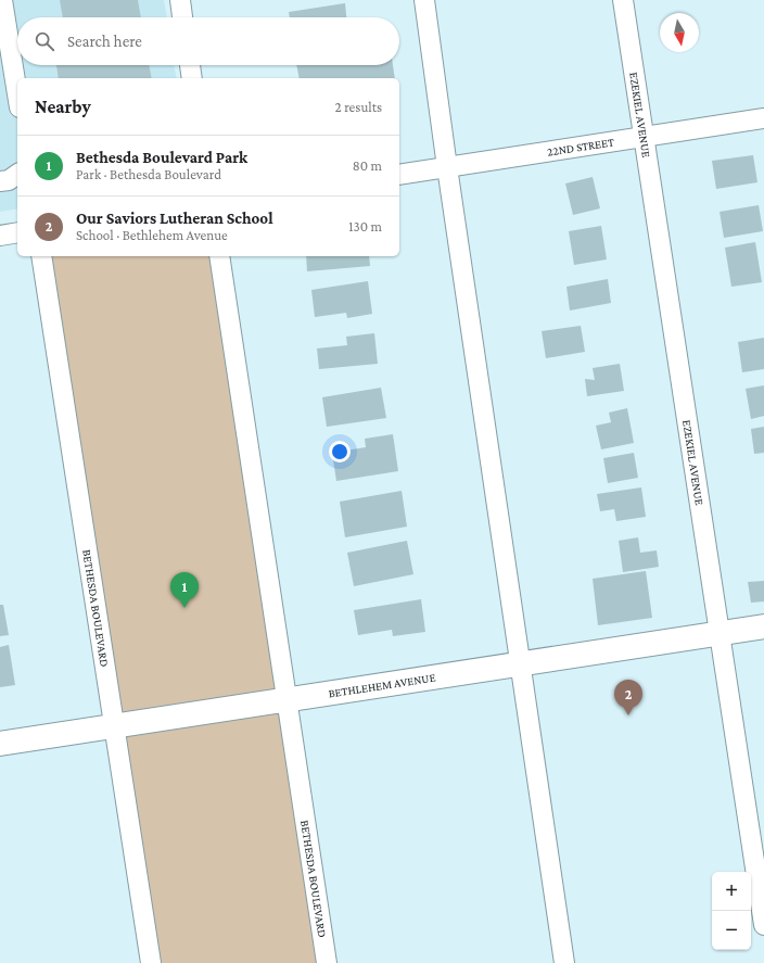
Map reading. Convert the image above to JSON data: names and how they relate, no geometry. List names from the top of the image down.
{
  "streets": {
    "main road": ["BETHLEHEM AVENUE"],
    "street": ["EZEKIEL AVENUE", "22ND STREET", "BETHESDA BOULEVARD"]
  },
  "crossings": [
    ["EZEKIEL AVENUE", "22ND STREET"],
    ["EZEKIEL AVENUE", "BETHLEHEM AVENUE"],
    ["BETHESDA BOULEVARD", "BETHLEHEM AVENUE"]
  ],
  "north": "bottom",
  "page": {
    "search": "Search here",
    "heading": ["Nearby", "2 results"],
    "list": [
      {
        "mark": "1",
        "name": "Bethesda Boulevard Park",
        "note": "Park · Bethesda Boulevard",
        "value": "80 m"
      },
      {
        "mark": "2",
        "name": "Our Saviors Lutheran School",
        "note": "School · Bethlehem Avenue",
        "value": "130 m"
      }
    ],
    "pins": ["1", "2"],
    "map_buttons": ["+", "−"]
  }
}
